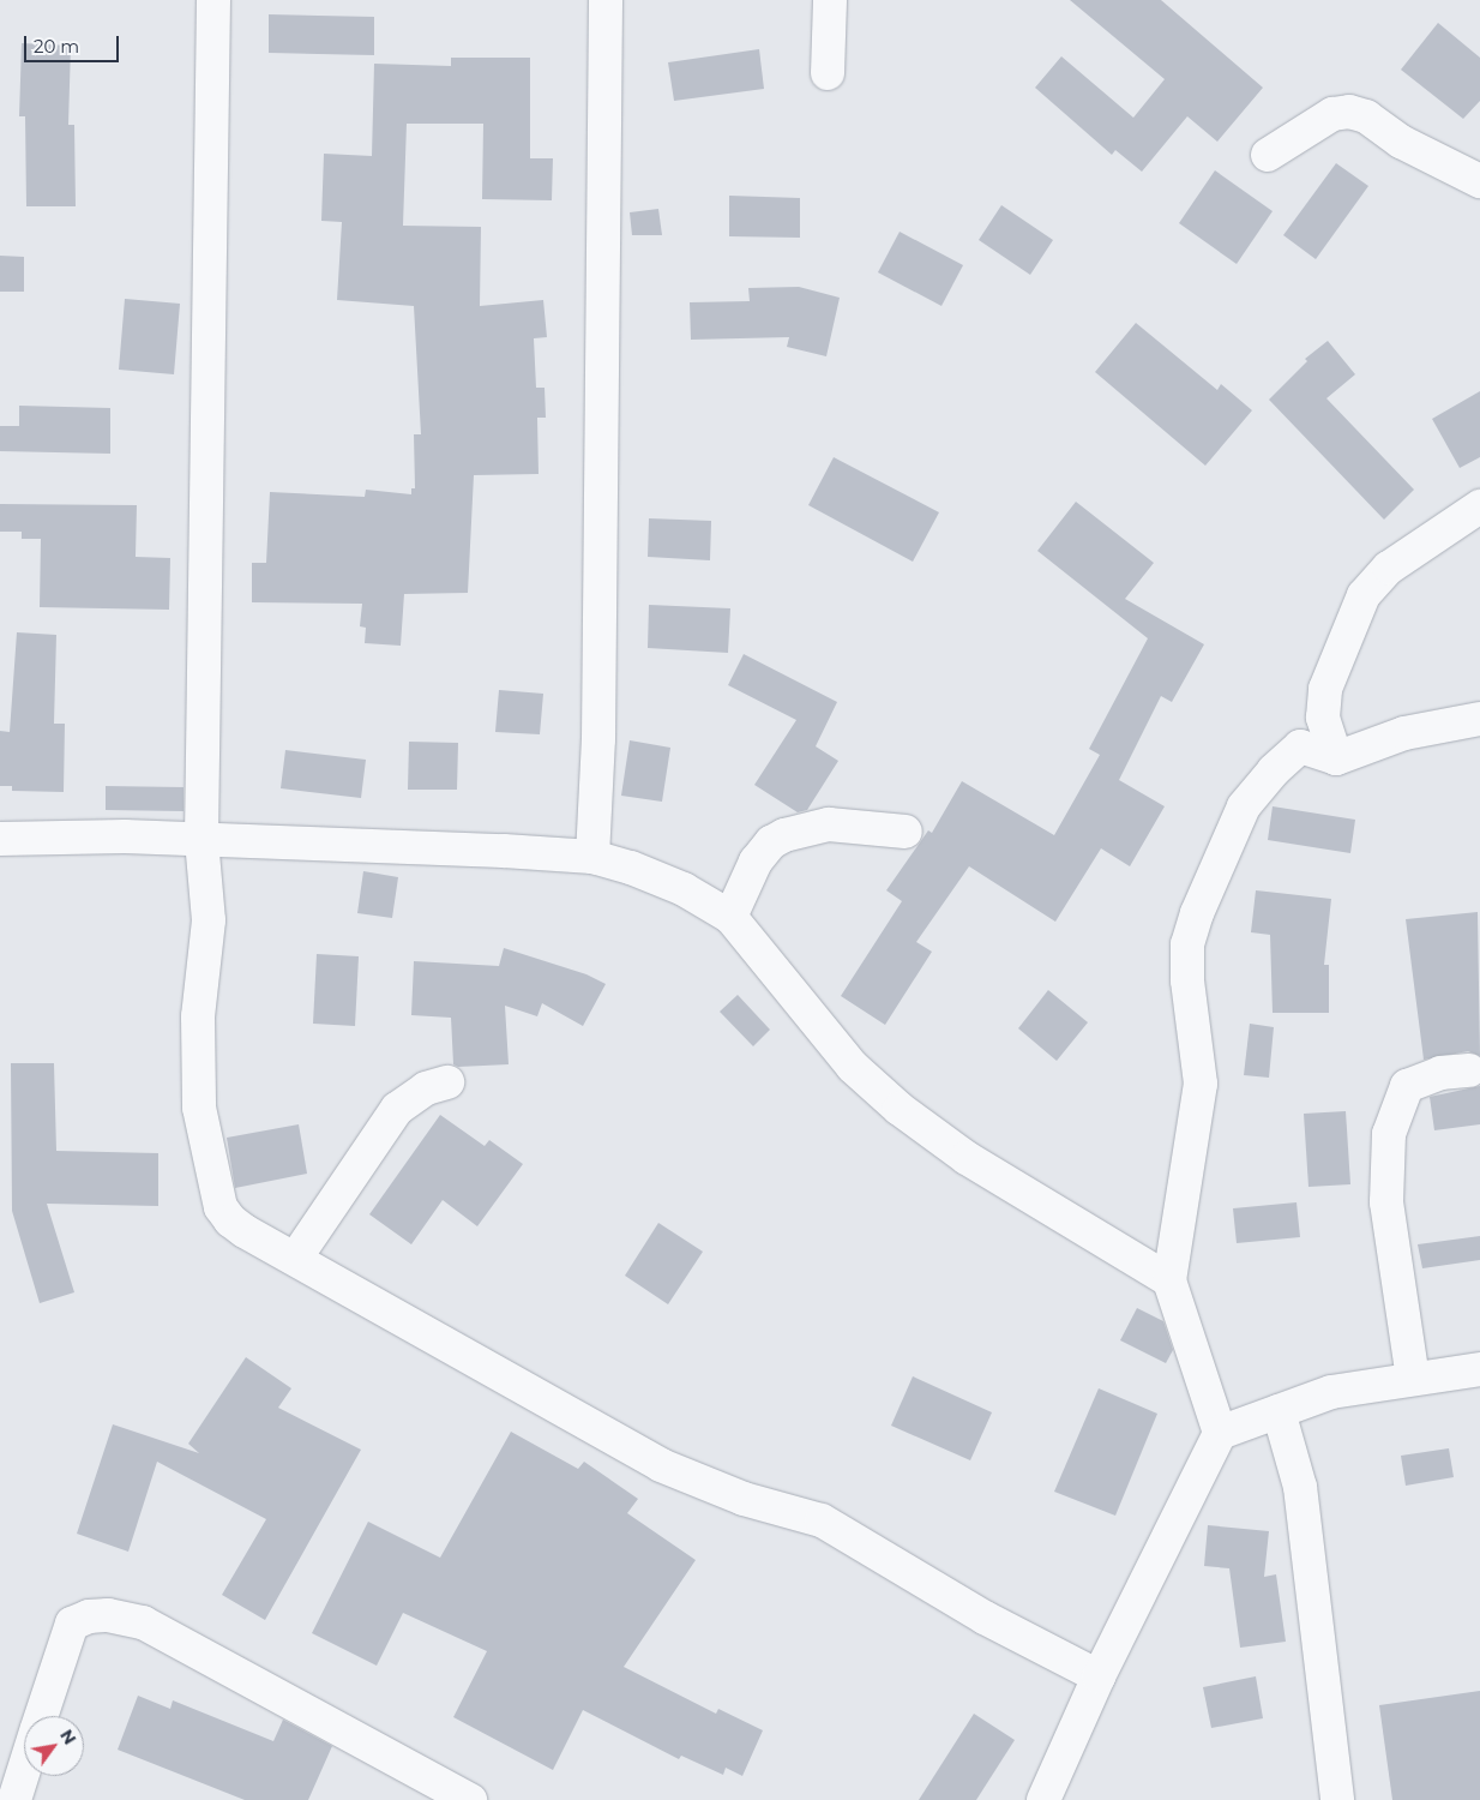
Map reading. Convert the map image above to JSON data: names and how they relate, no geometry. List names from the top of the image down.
{
  "scale_bar": "20 m",
  "north": "top right"
}
